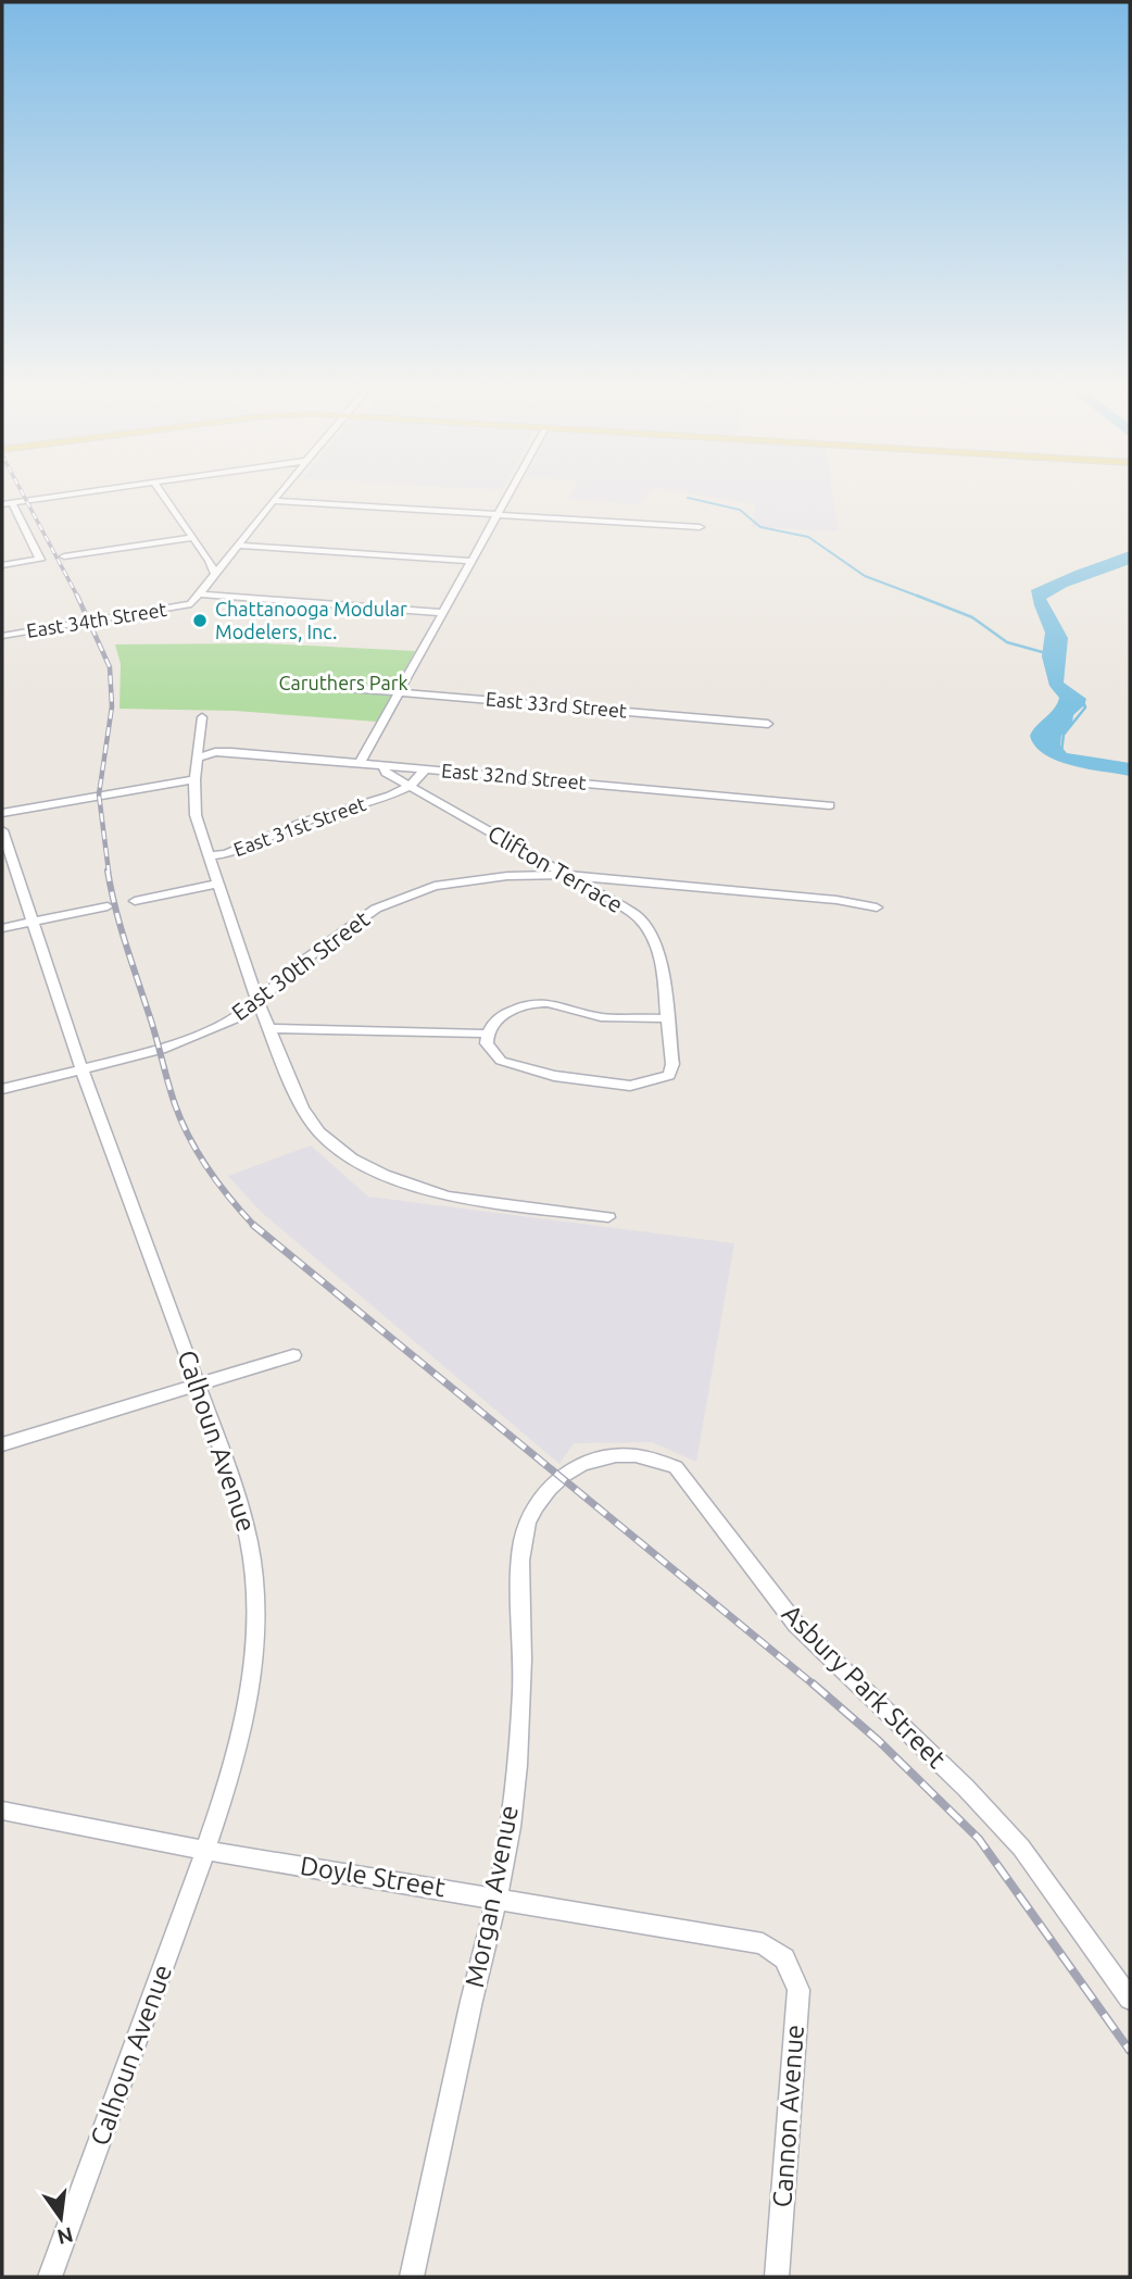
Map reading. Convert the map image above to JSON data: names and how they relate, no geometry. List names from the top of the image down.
{
  "streets": {
    "street": [
      "East 34th Street",
      "East 33rd Street",
      "East 32nd Street",
      "East 31st Street",
      "Clifton Terrace",
      "East 30th Street",
      "Calhoun Avenue",
      "Asbury Park Street",
      "Doyle Street",
      "Morgan Avenue",
      "Cannon Avenue"
    ]
  },
  "crossings": [
    ["East 32nd Street", "East 31st Street"],
    ["East 32nd Street", "Clifton Terrace"],
    ["East 31st Street", "Clifton Terrace"],
    ["Clifton Terrace", "East 30th Street"],
    ["East 30th Street", "Calhoun Avenue"],
    ["Calhoun Avenue", "Doyle Street"],
    ["Asbury Park Street", "Morgan Avenue"],
    ["Doyle Street", "Morgan Avenue"],
    ["Doyle Street", "Cannon Avenue"]
  ],
  "parks": ["Caruthers Park"],
  "places": ["Chattanooga Modular Modelers, Inc."],
  "north": "bottom"
}
